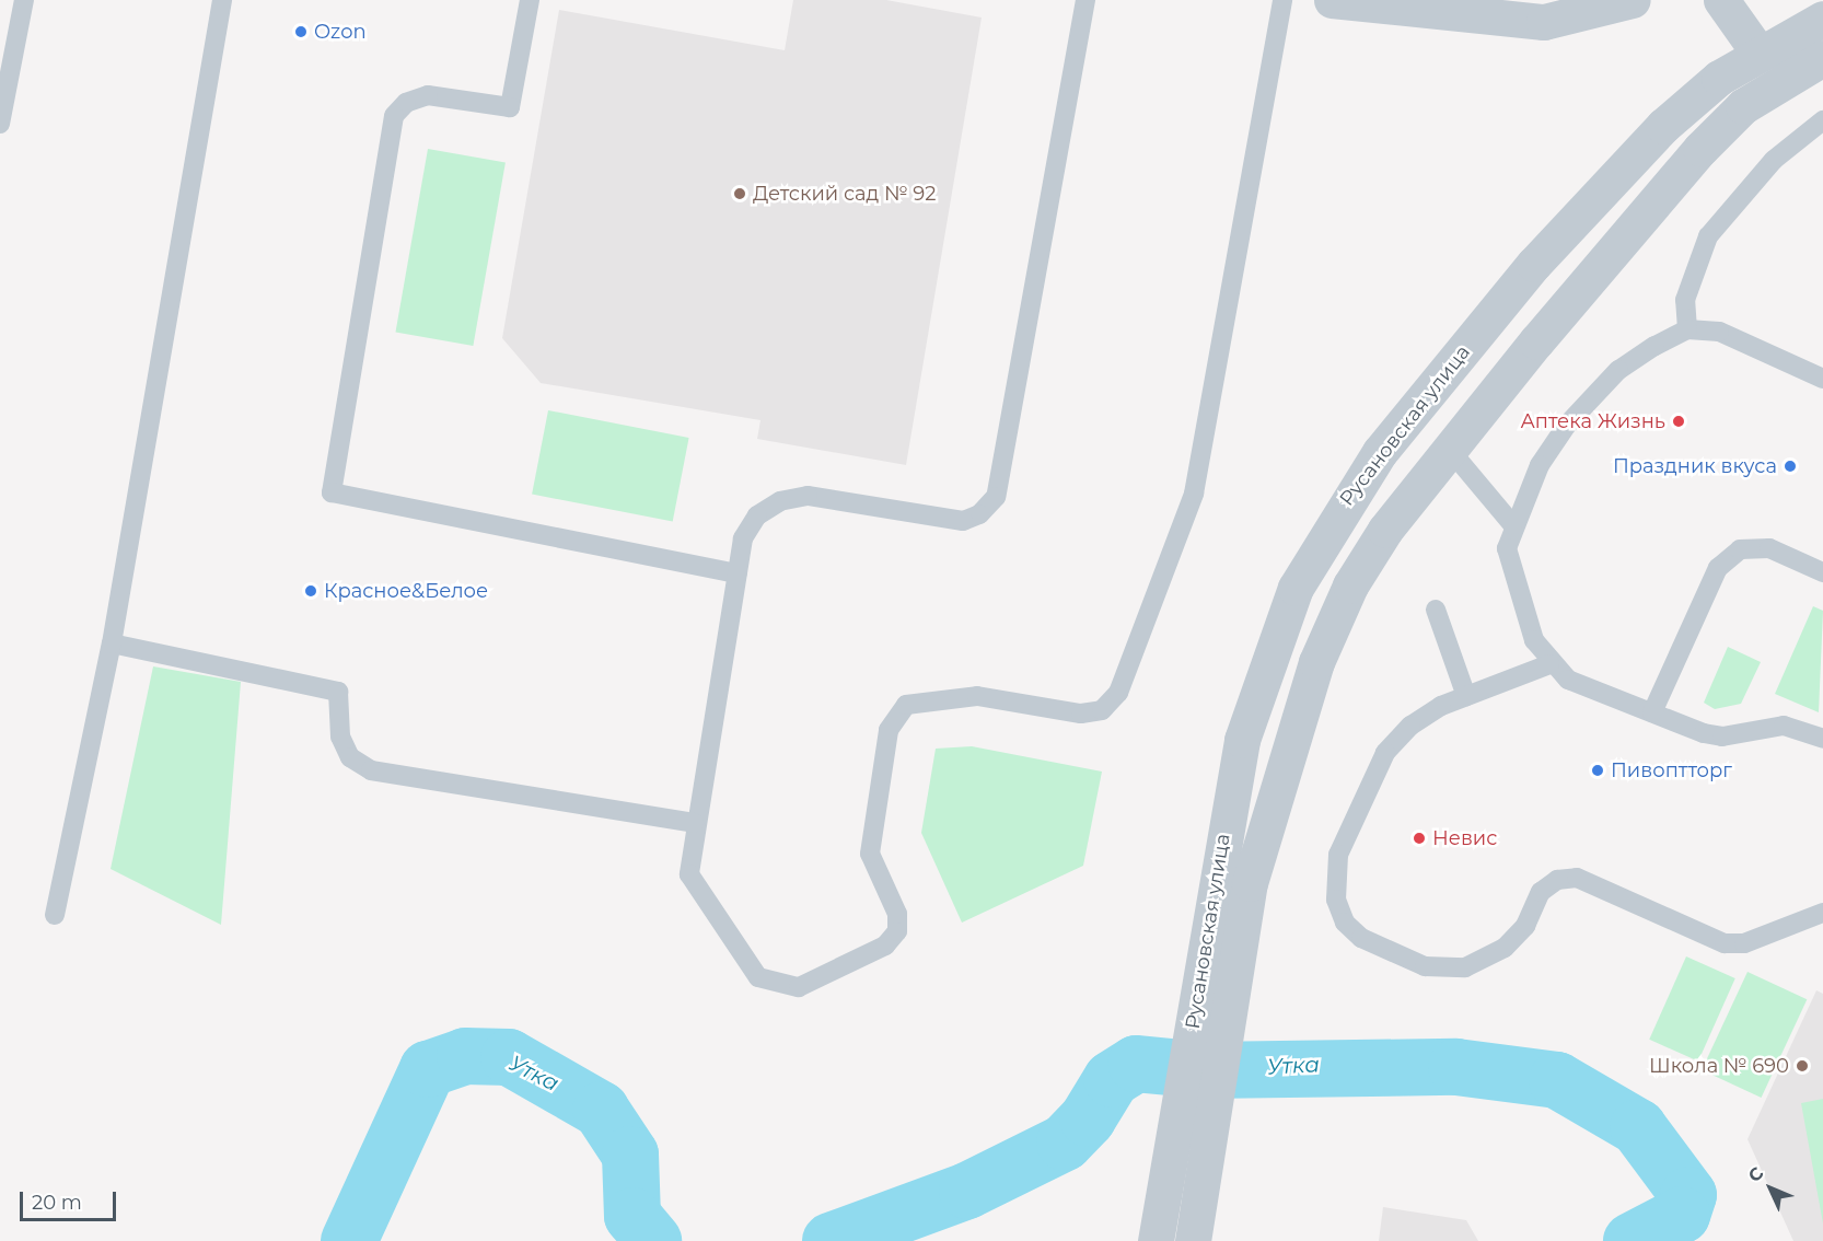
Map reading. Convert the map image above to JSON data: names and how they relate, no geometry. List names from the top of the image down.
{
  "streets": {
    "street": ["Русановская улица"]
  },
  "water": ["Утка"],
  "places": [
    "Ozon",
    "Детский сад № 92",
    "Аптека Жизнь",
    "Праздник вкуса",
    "Красное&Белое",
    "Пивоптторг",
    "Невис",
    "Школа № 690"
  ],
  "scale_bar": "20 m",
  "north": "top left"
}
